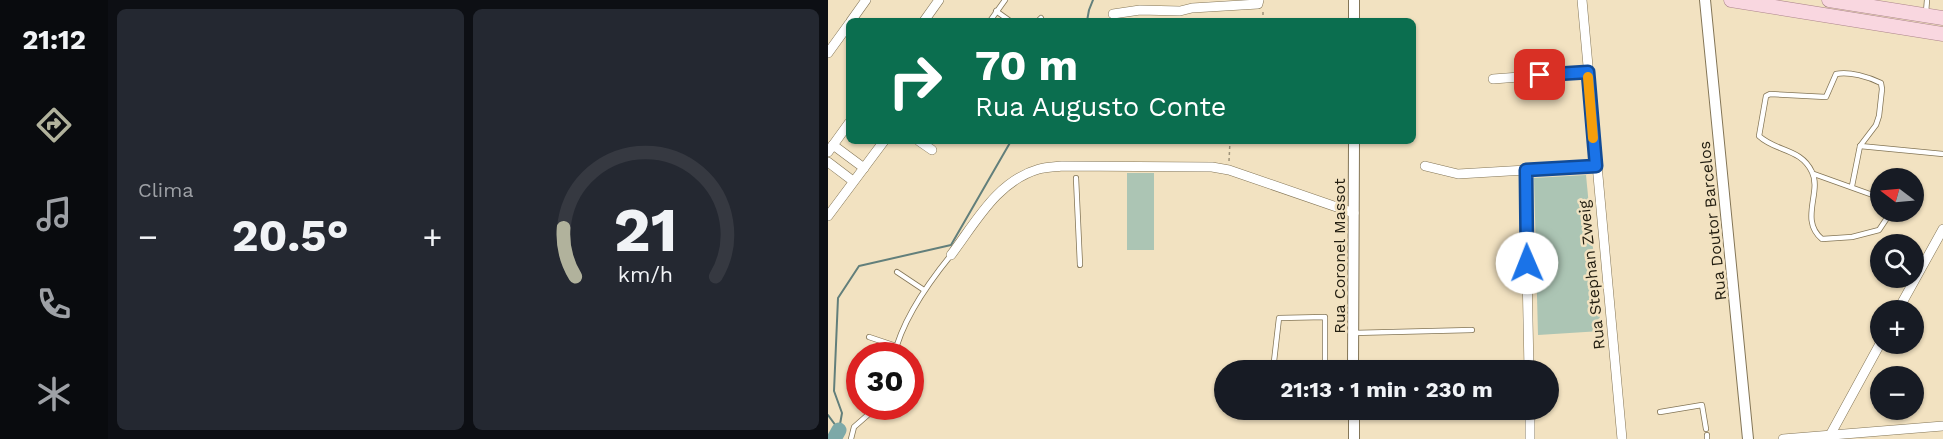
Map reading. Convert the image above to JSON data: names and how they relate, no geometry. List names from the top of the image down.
{
  "streets": {
    "street": ["Rua Doutor Barcelos", "Rua Coronel Massot", "Rua Stephan Zweig"]
  },
  "north": "left",
  "page": {
    "tabs": "21:12",
    "tile": "Clima",
    "turn": ["70 m", "Rua Augusto Conte"],
    "map_buttons": ["+", "−"],
    "heat": ["−", "20.5°", "+"],
    "limit": "30",
    "trip": "21:13 · 1 min · 230 m",
    "gauge": ["21", "km/h"]
  }
}
